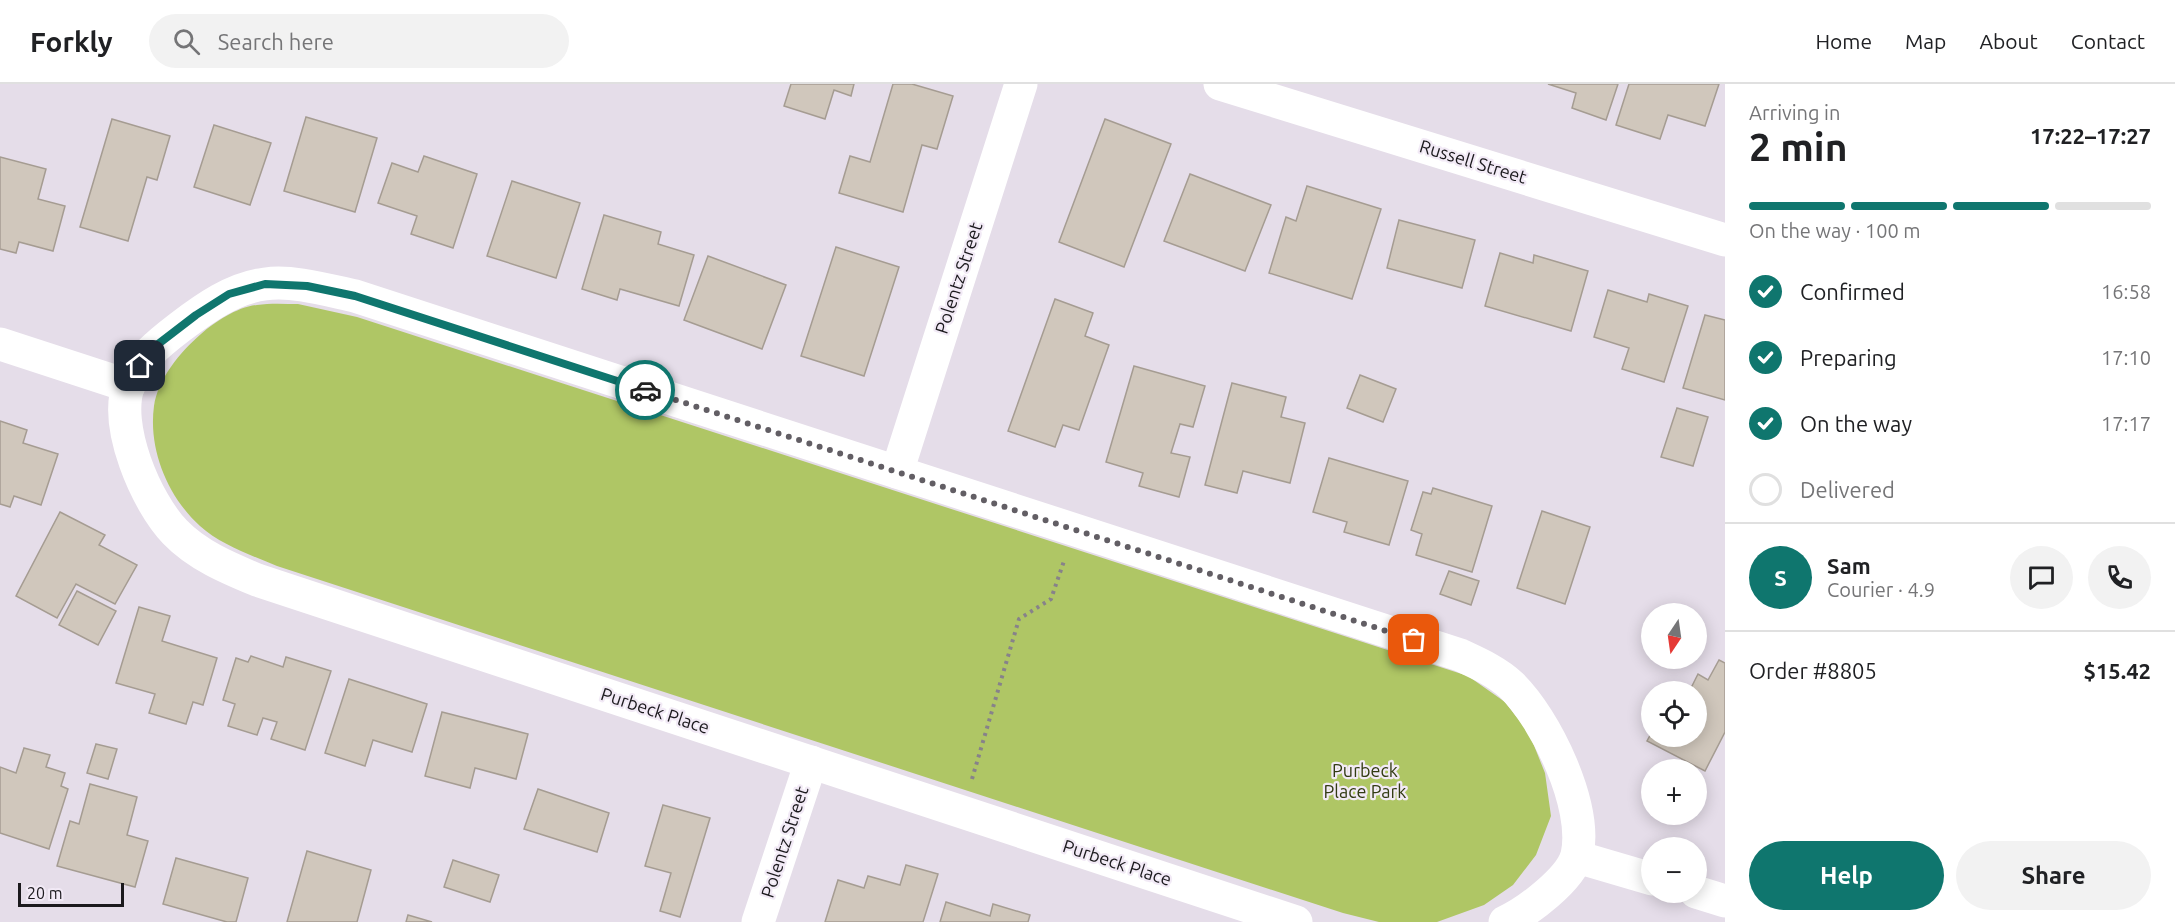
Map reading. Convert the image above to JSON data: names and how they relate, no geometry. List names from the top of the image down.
{
  "streets": {
    "street": ["Russell Street", "Polentz Street", "Purbeck Place"]
  },
  "crossings": [
    ["Polentz Street", "Purbeck Place"]
  ],
  "parks": ["Purbeck Place Park"],
  "scale_bar": "20 m",
  "north": "bottom",
  "page": {
    "header": "Forkly",
    "search": "Search here",
    "nav": [
      "Home",
      "Map",
      "About",
      "Contact"
    ],
    "heading": ["2 min", "Arriving in", "17:22–17:27"],
    "panel": [
      "Sam",
      "Courier · 4.9",
      "Order #8805",
      "$15.42"
    ],
    "bar": "On the way · 100 m",
    "list": [
      ["Confirmed", "16:58"],
      ["Preparing", "17:10"],
      ["On the way", "17:17"],
      "Delivered"
    ],
    "round": "S",
    "map_buttons": ["+", "−"],
    "buttons": ["Help", "Share"],
    "scale": "20 m"
  }
}
